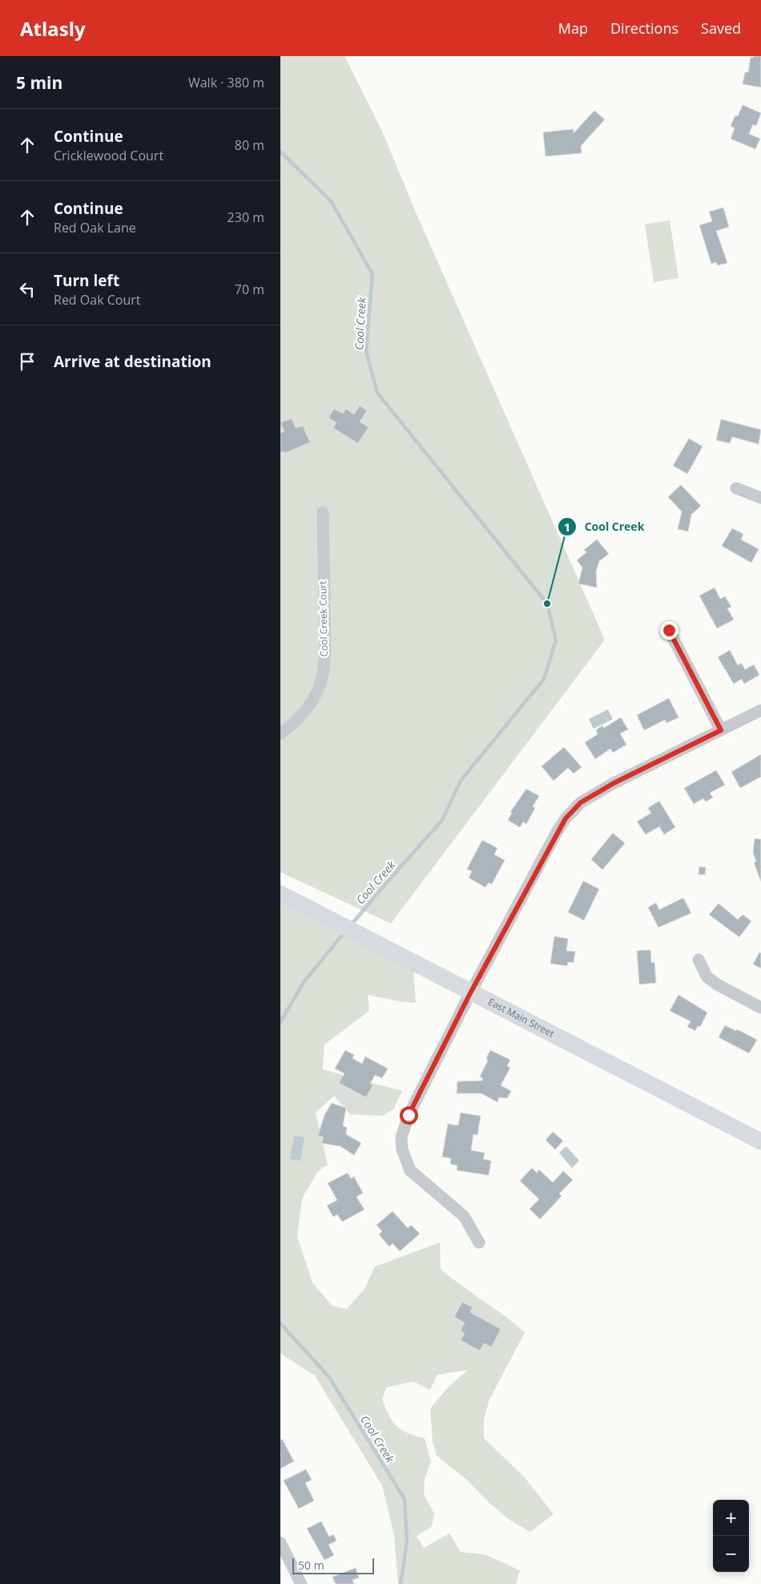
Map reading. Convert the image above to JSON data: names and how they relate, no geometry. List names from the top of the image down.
{
  "streets": {
    "main road": ["East Main Street"],
    "street": ["Cool Creek Court"]
  },
  "water": ["Cool Creek"],
  "places": ["Cool Creek"],
  "scale_bar": "50 m",
  "page": {
    "header": "Atlasly",
    "nav": ["Map", "Directions", "Saved"],
    "heading": ["5 min", "Walk · 380 m"],
    "list": [
      ["Continue", "Cricklewood Court", "80 m"],
      ["Continue", "Red Oak Lane", "230 m"],
      ["Turn left", "Red Oak Court", "70 m"],
      "Arrive at destination"
    ],
    "map_buttons": ["+", "−"],
    "scale": "50 m"
  }
}
